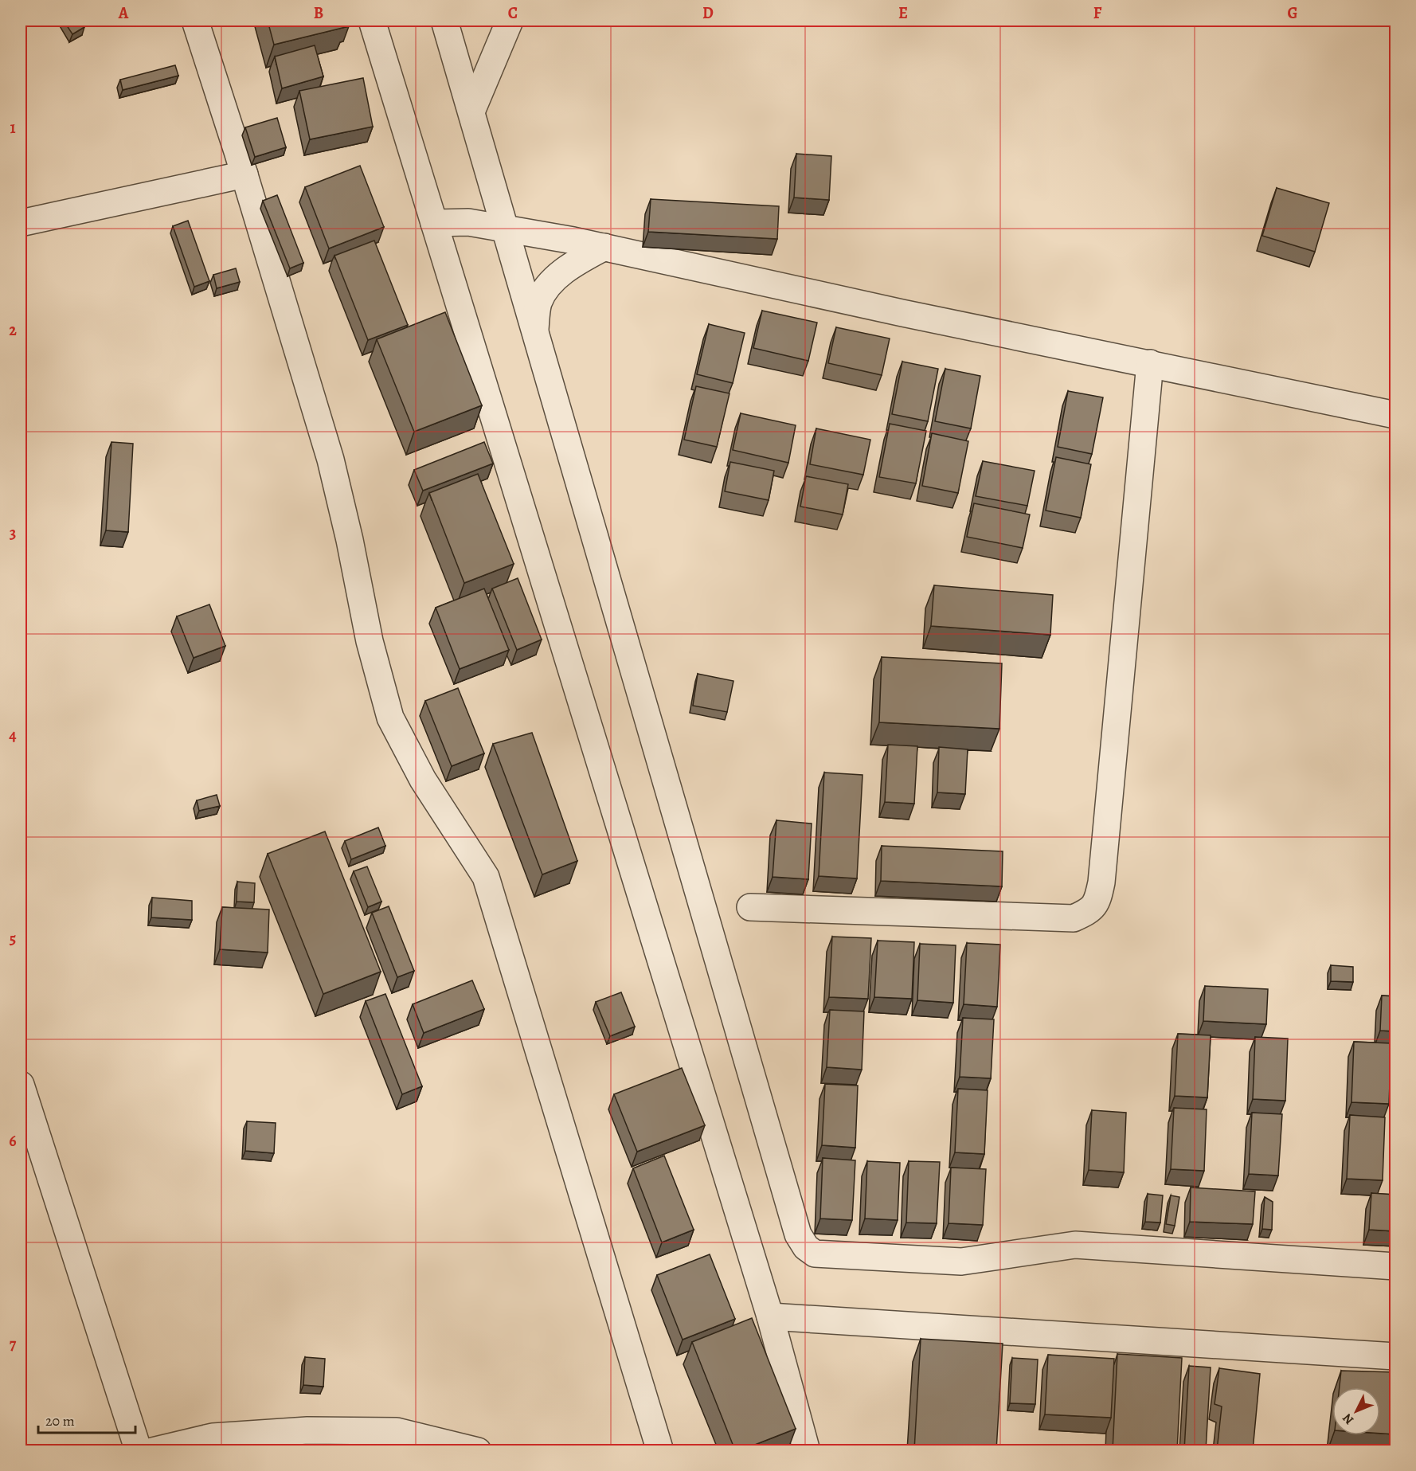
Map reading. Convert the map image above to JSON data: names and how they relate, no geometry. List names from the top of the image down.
{
  "scale_bar": "20 m",
  "north": "bottom left",
  "grid": {
    "columns": [
      "A",
      "B",
      "C",
      "D",
      "E",
      "F",
      "G"
    ],
    "rows": [
      "1",
      "2",
      "3",
      "4",
      "5",
      "6",
      "7"
    ]
  }
}
